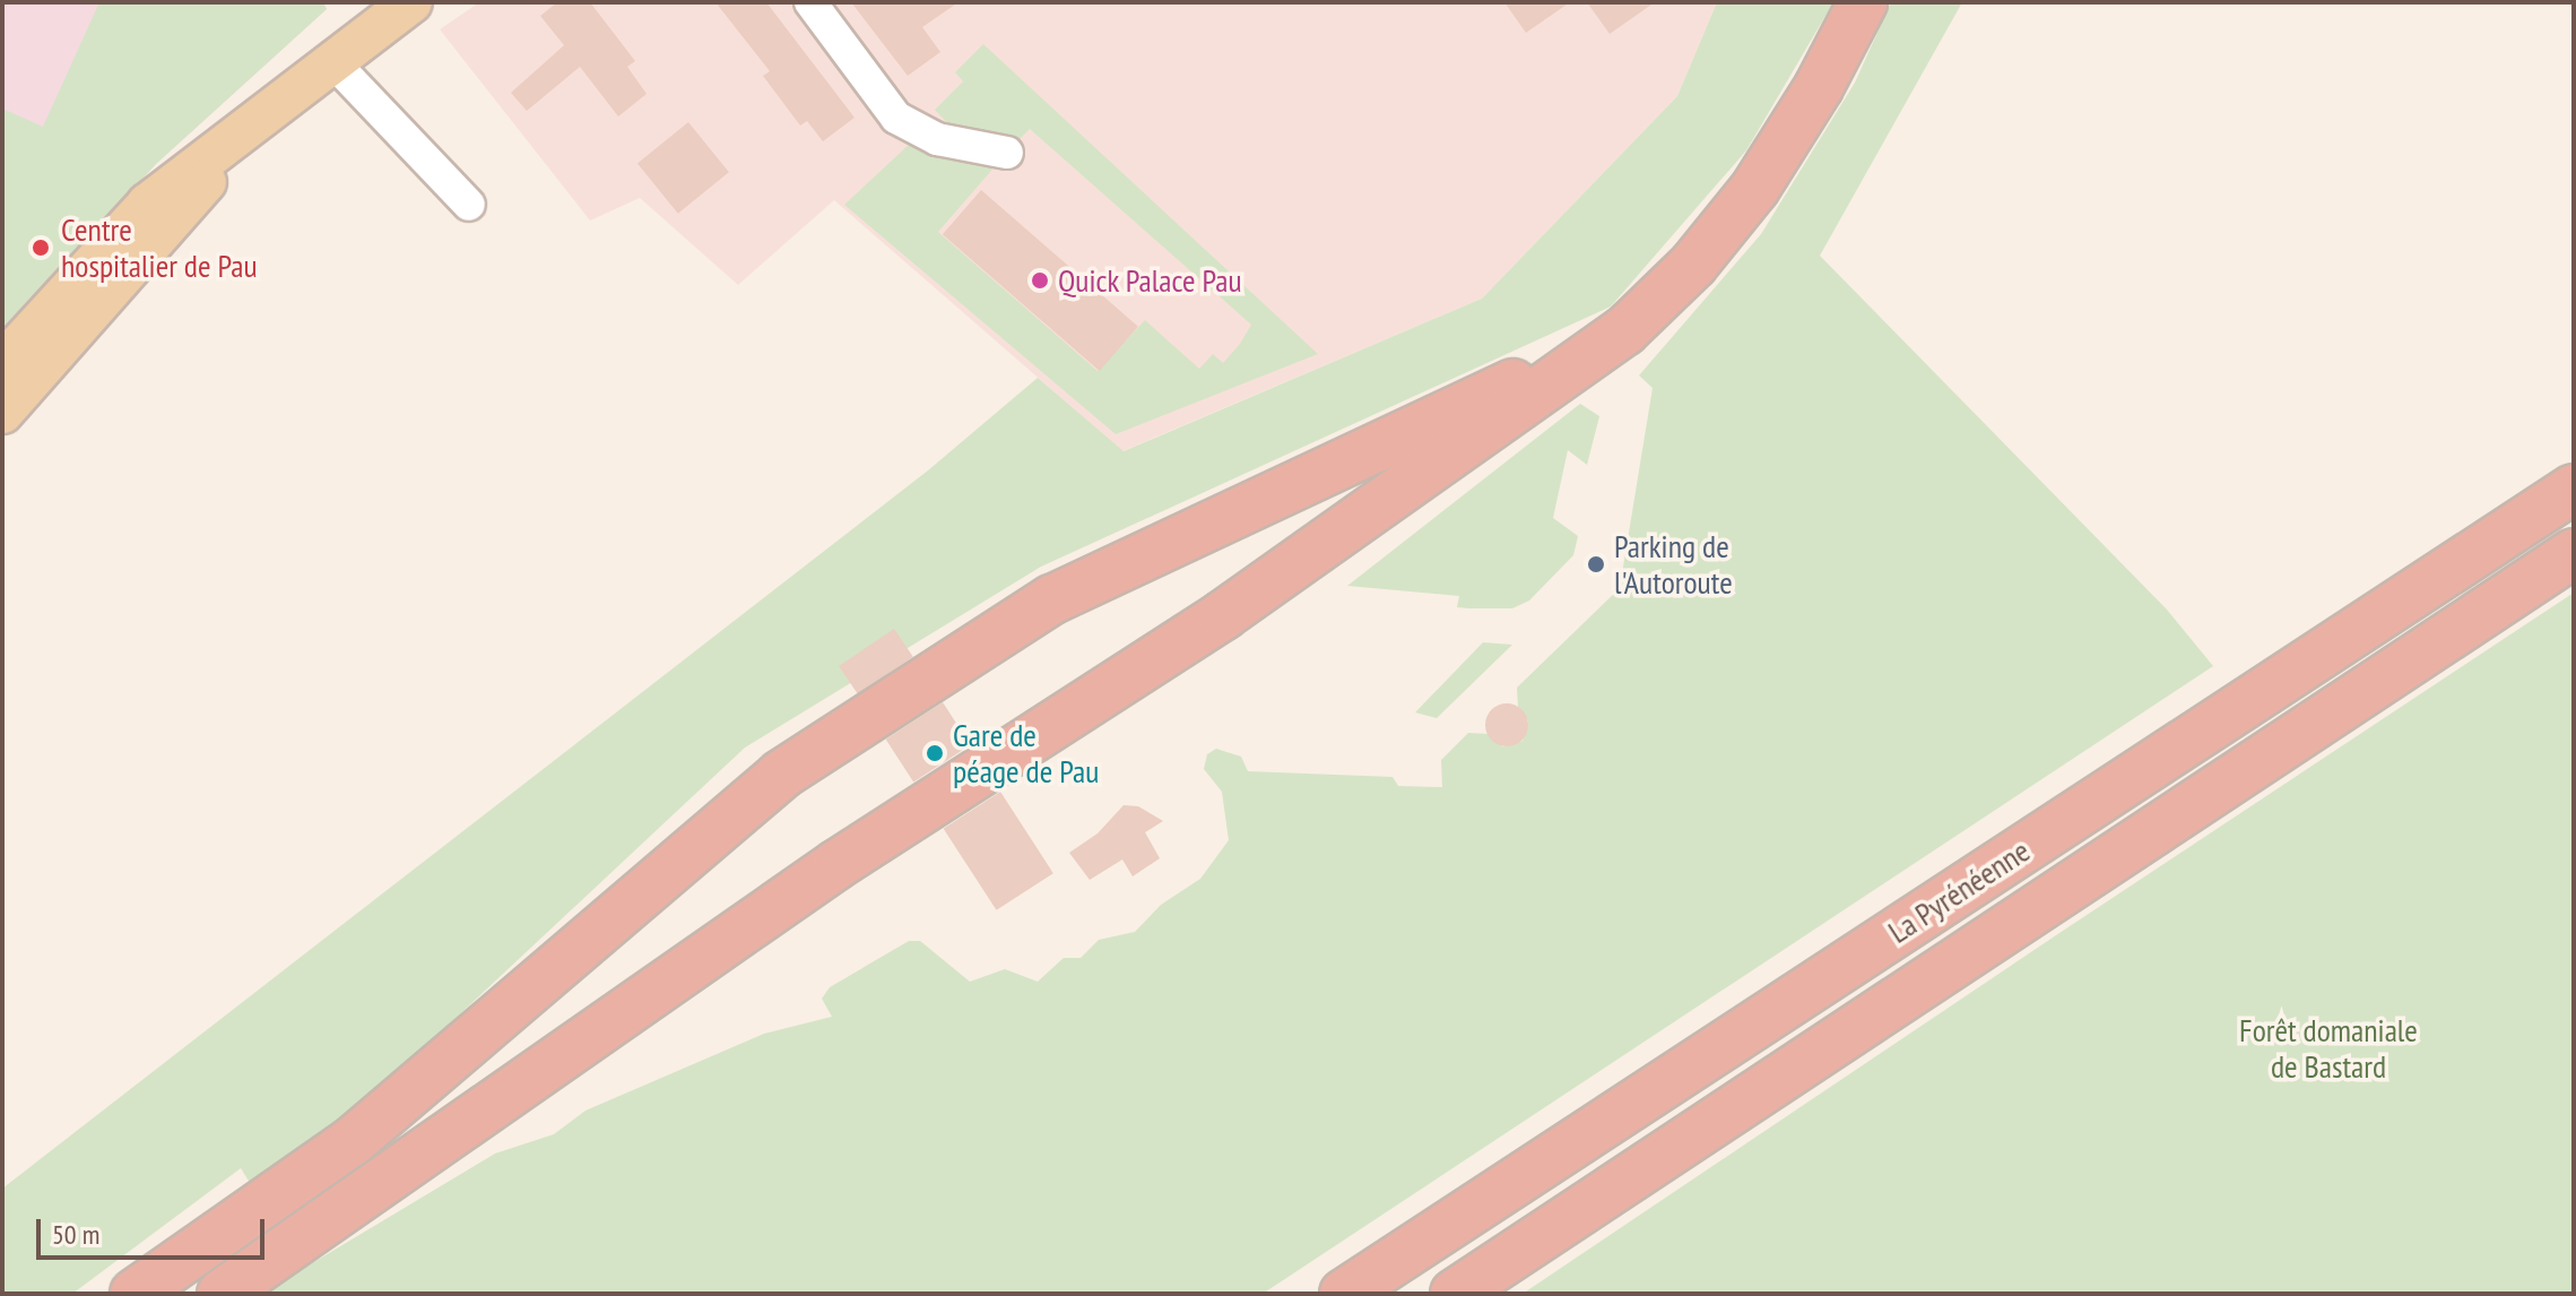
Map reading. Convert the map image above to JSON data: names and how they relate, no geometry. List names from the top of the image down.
{
  "streets": {
    "highway": ["La Pyrénéenne"]
  },
  "parks": ["Forêt domaniale de Bastard"],
  "places": [
    "Centre hospitalier de Pau",
    "Quick Palace Pau",
    "Parking de l'Autoroute",
    "Gare de péage de Pau"
  ],
  "scale_bar": "50 m"
}
